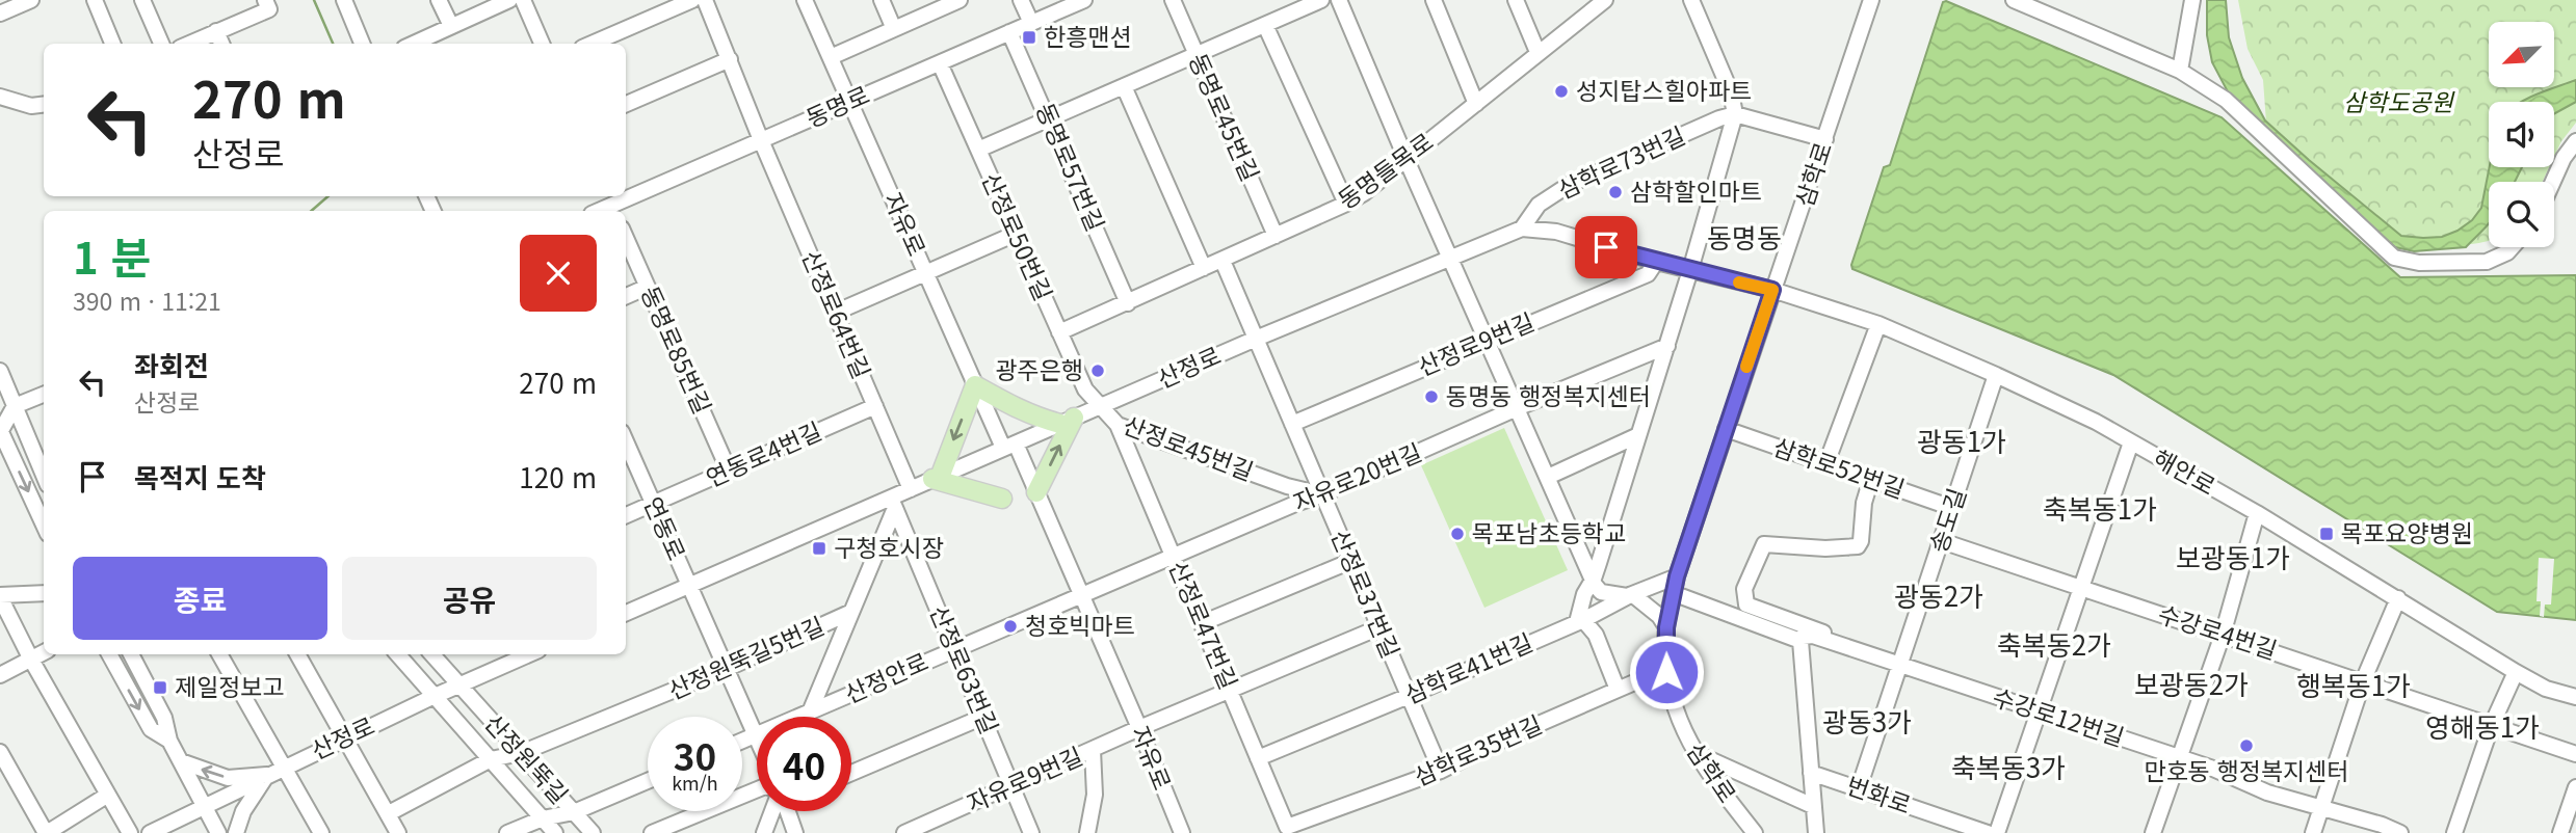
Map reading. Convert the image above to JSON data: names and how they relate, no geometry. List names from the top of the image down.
{
  "streets": {
    "street": [
      "동명로",
      "동명로45번길",
      "삼학로73번길",
      "동명로57번길",
      "동명들목로",
      "삼학로",
      "자유로",
      "산정로50번길",
      "산정로64번길",
      "산정로9번길",
      "동명로85번길",
      "산정로",
      "산정로45번길",
      "연동로4번길",
      "삼학로52번길",
      "해안로",
      "자유로20번길",
      "송도길",
      "연동로",
      "산정로37번길",
      "산정로47번길",
      "수강로4번길",
      "산정원뚝길5번길",
      "삼학로41번길",
      "산정로63번길",
      "산정안로",
      "수강로12번길",
      "삼학로35번길",
      "산정원뚝길",
      "자유로9번길",
      "번화로"
    ]
  },
  "crossings": [
    ["동명로", "동명로57번길"],
    ["동명로", "자유로"],
    ["동명로", "산정로50번길"],
    ["동명로", "산정로64번길"],
    ["동명로45번길", "동명들목로"],
    ["삼학로73번길", "산정로"],
    ["동명로57번길", "동명들목로"],
    ["동명들목로", "산정로50번길"],
    ["동명들목로", "산정로37번길"],
    ["삼학로", "산정로"],
    ["삼학로", "삼학로52번길"],
    ["삼학로", "해안로"],
    ["삼학로", "삼학로41번길"],
    ["삼학로", "수강로12번길"],
    ["삼학로", "삼학로35번길"],
    ["자유로", "산정로"],
    ["자유로", "자유로20번길"],
    ["자유로", "자유로9번길"],
    ["산정로50번길", "산정로"],
    ["산정로50번길", "산정로45번길"],
    ["산정로64번길", "산정로"],
    ["산정로64번길", "연동로4번길"],
    ["산정로9번길", "산정로"],
    ["산정로9번길", "산정로37번길"],
    ["동명로85번길", "연동로4번길"],
    ["산정로", "산정로45번길"],
    ["산정로", "해안로"],
    ["산정로", "연동로"],
    ["산정로", "산정로37번길"],
    ["산정로", "산정로63번길"],
    ["산정로", "산정원뚝길"],
    ["산정로45번길", "자유로20번길"],
    ["산정로45번길", "산정로37번길"],
    ["산정로45번길", "산정로47번길"],
    ["연동로4번길", "연동로"],
    ["삼학로52번길", "송도길"],
    ["해안로", "송도길"],
    ["자유로20번길", "산정로37번길"],
    ["자유로20번길", "산정로47번길"],
    ["자유로20번길", "산정안로"],
    ["송도길", "수강로4번길"],
    ["송도길", "수강로12번길"],
    ["송도길", "번화로"],
    ["연동로", "산정원뚝길5번길"],
    ["연동로", "산정안로"],
    ["산정로37번길", "삼학로41번길"],
    ["산정로37번길", "삼학로35번길"],
    ["산정로37번길", "자유로9번길"],
    ["산정로47번길", "삼학로41번길"],
    ["산정로47번길", "삼학로35번길"],
    ["산정로47번길", "자유로9번길"],
    ["산정원뚝길5번길", "산정원뚝길"],
    ["산정로63번길", "산정안로"],
    ["산정로63번길", "자유로9번길"]
  ],
  "districts": [
    "동명동",
    "광동1가",
    "축복동1가",
    "보광동1가",
    "광동2가",
    "축복동2가",
    "보광동2가",
    "행복동1가",
    "광동3가",
    "영해동1가",
    "축복동3가"
  ],
  "parks": ["삼학도공원"],
  "places": {
    "transit": [
      "한흥맨션",
      "목포요양병원",
      "구청호시장",
      "제일정보고"
    ],
    "other": [
      "성지탑스힐아파트",
      "삼학할인마트",
      "광주은행",
      "동명동 행정복지센터",
      "목포남초등학교",
      "청호빅마트",
      "만호동 행정복지센터"
    ]
  },
  "north": "bottom left",
  "page": {
    "turn": ["270 m", "산정로"],
    "heading": ["1 분", "390 m · 11:21"],
    "list": [
      {
        "name": "좌회전",
        "note": "산정로",
        "value": "270 m"
      },
      {
        "name": "목적지 도착",
        "value": "120 m"
      }
    ],
    "buttons": ["종료", "공유"],
    "speed": "30 km/h",
    "limit": "40"
  }
}
